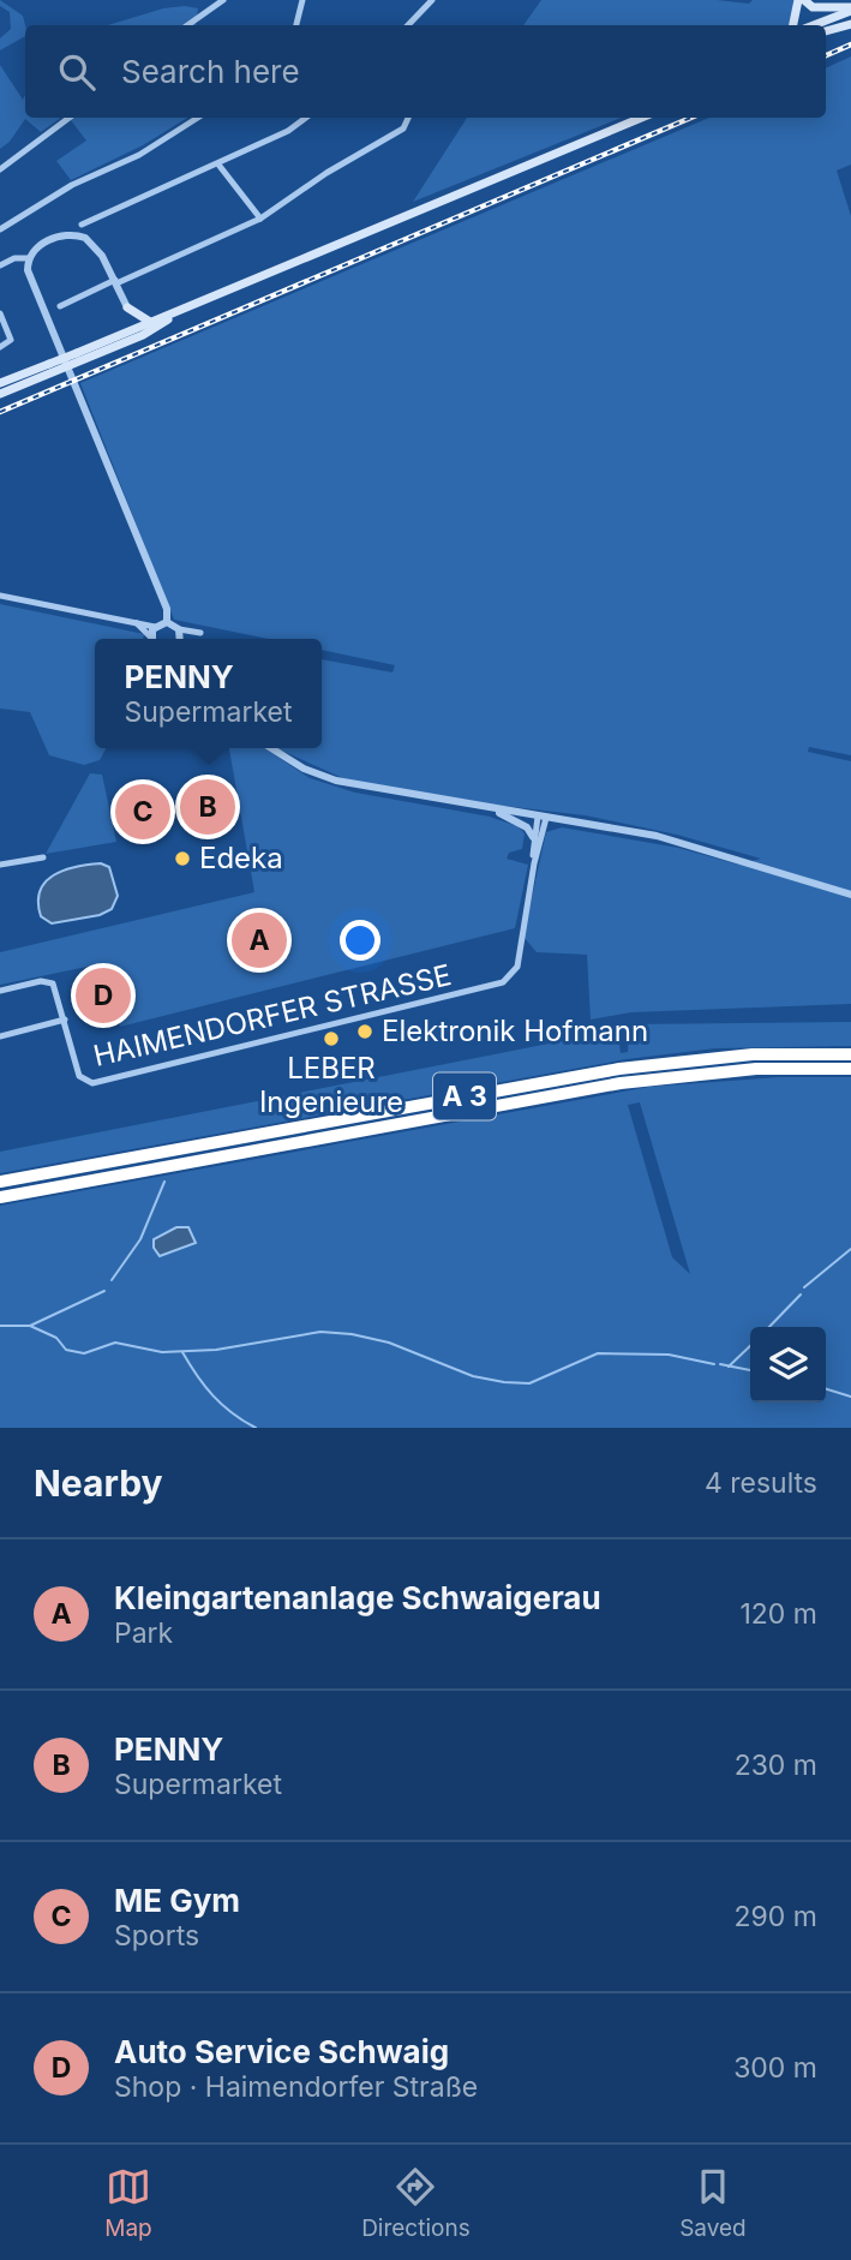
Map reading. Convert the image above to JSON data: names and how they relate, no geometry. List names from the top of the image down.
{
  "streets": {
    "highway": ["A 3"],
    "street": ["HAIMENDORFER STRASSE"]
  },
  "places": ["Edeka", "Elektronik Hofmann", "LEBER Ingenieure"],
  "page": {
    "search": "Search here",
    "popup": ["PENNY", "Supermarket"],
    "pins": [
      "B",
      "C",
      "A",
      "D"
    ],
    "heading": ["Nearby", "4 results"],
    "list": [
      {
        "mark": "A",
        "name": "Kleingartenanlage Schwaigerau",
        "note": "Park",
        "value": "120 m"
      },
      {
        "mark": "B",
        "name": "PENNY",
        "note": "Supermarket",
        "value": "230 m"
      },
      {
        "mark": "C",
        "name": "ME Gym",
        "note": "Sports",
        "value": "290 m"
      },
      {
        "mark": "D",
        "name": "Auto Service Schwaig",
        "note": "Shop · Haimendorfer Straße",
        "value": "300 m"
      }
    ],
    "nav": ["Map", "Directions", "Saved"]
  }
}
